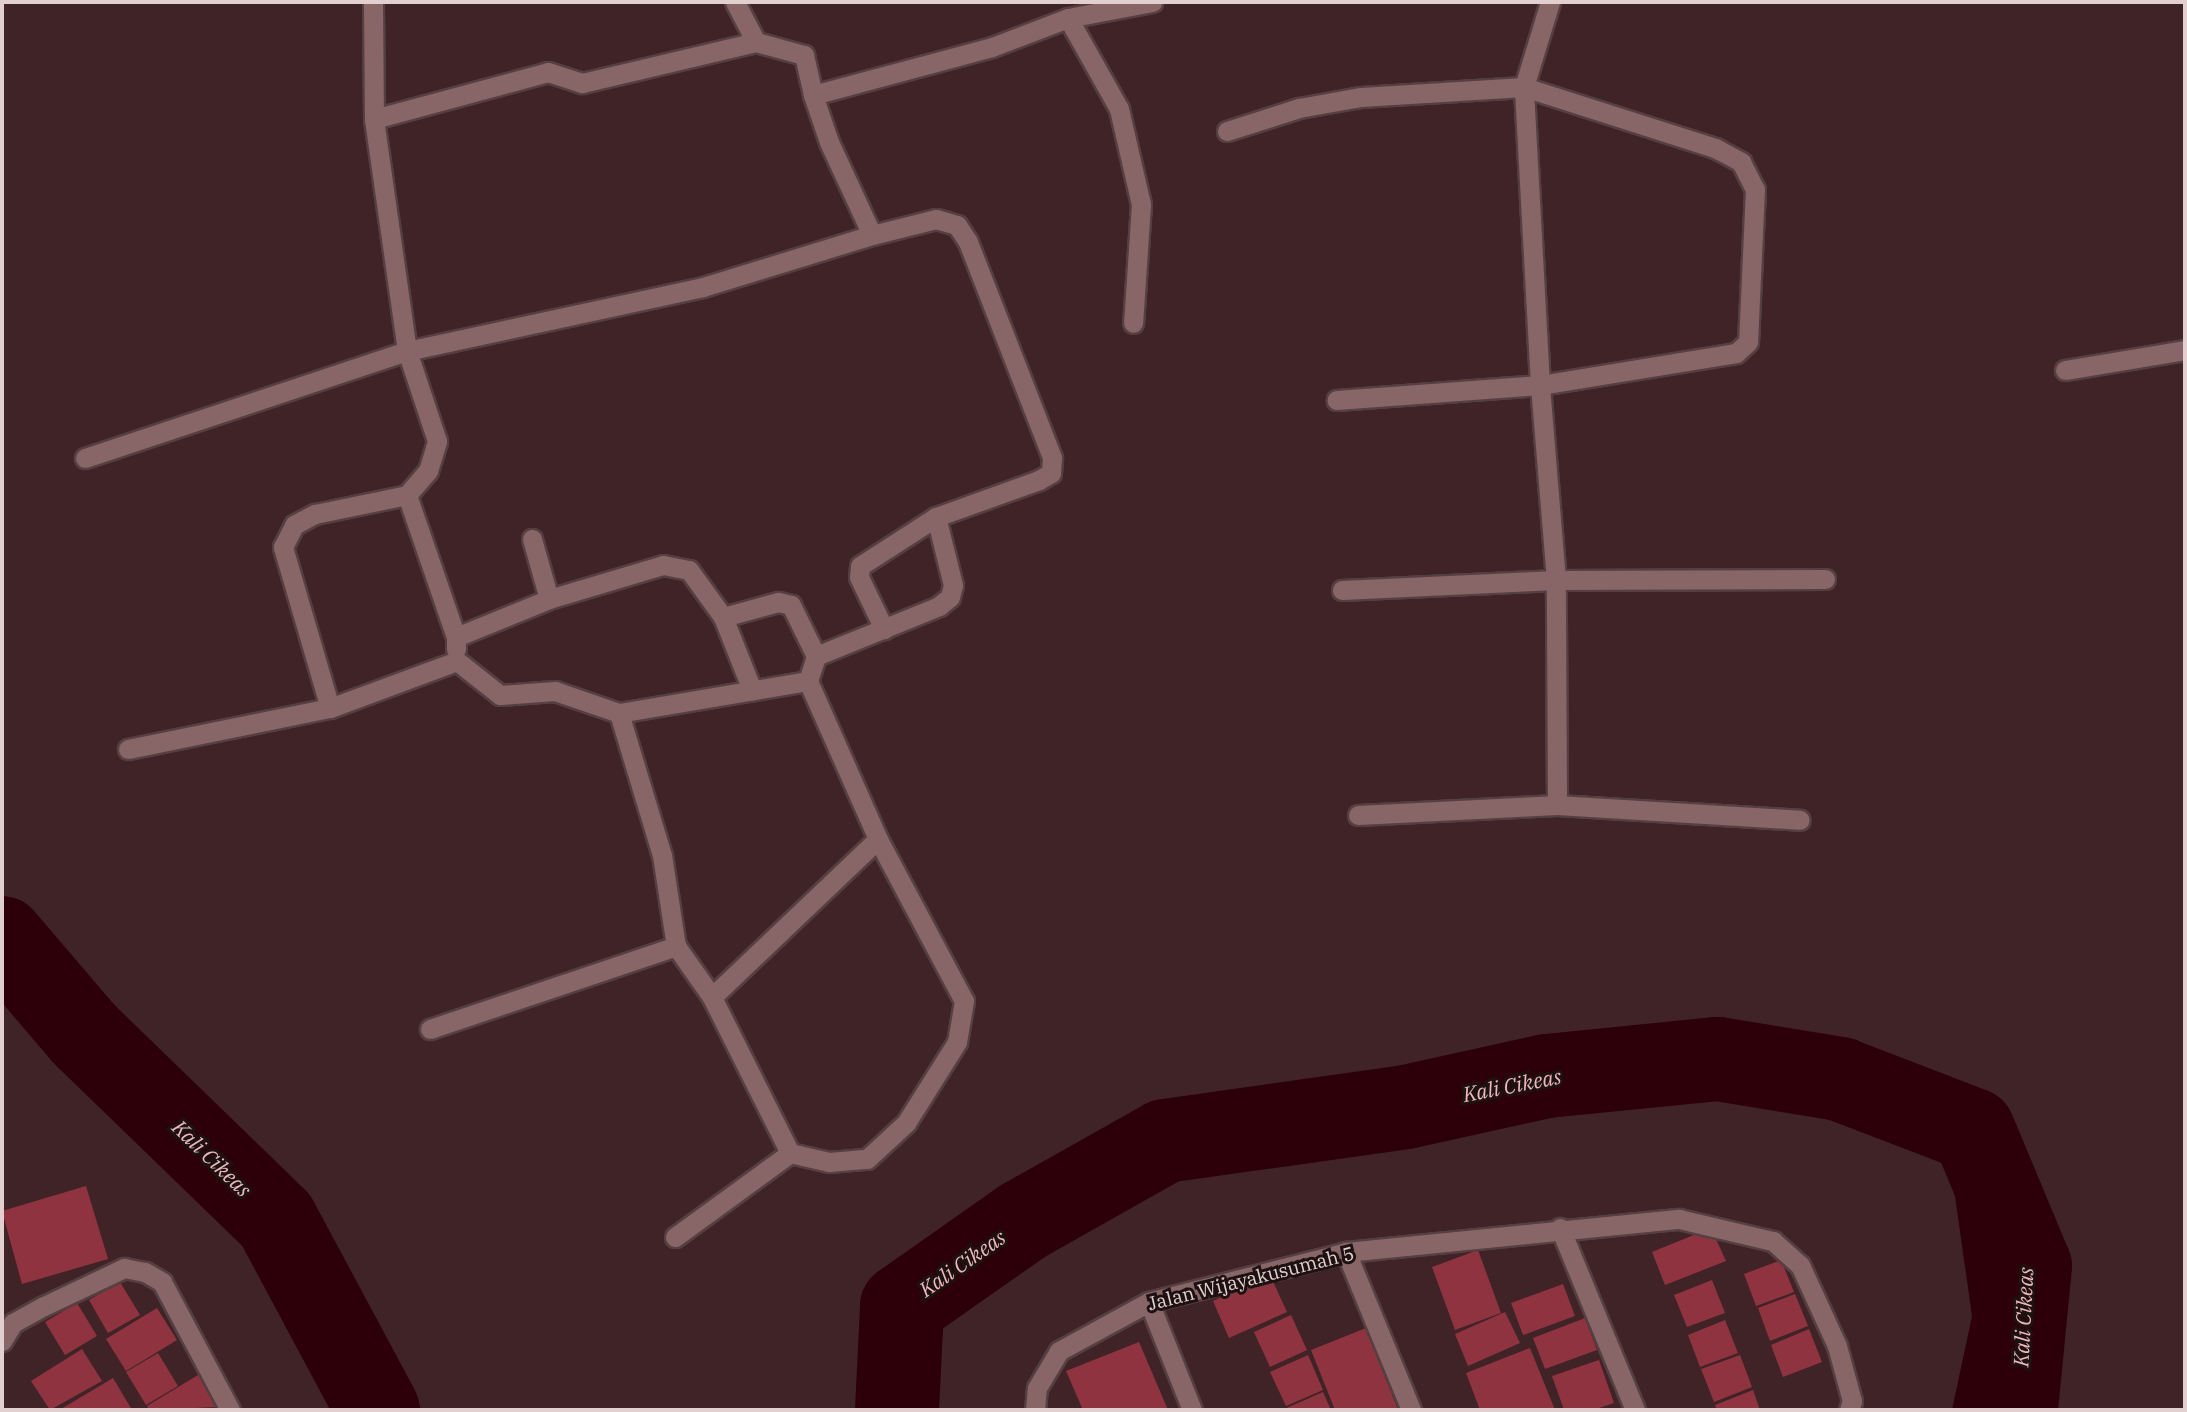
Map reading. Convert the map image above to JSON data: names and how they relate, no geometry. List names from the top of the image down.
{
  "streets": {
    "street": ["Jalan Wijayakusumah 5"]
  },
  "water": ["Kali Cikeas"]
}
